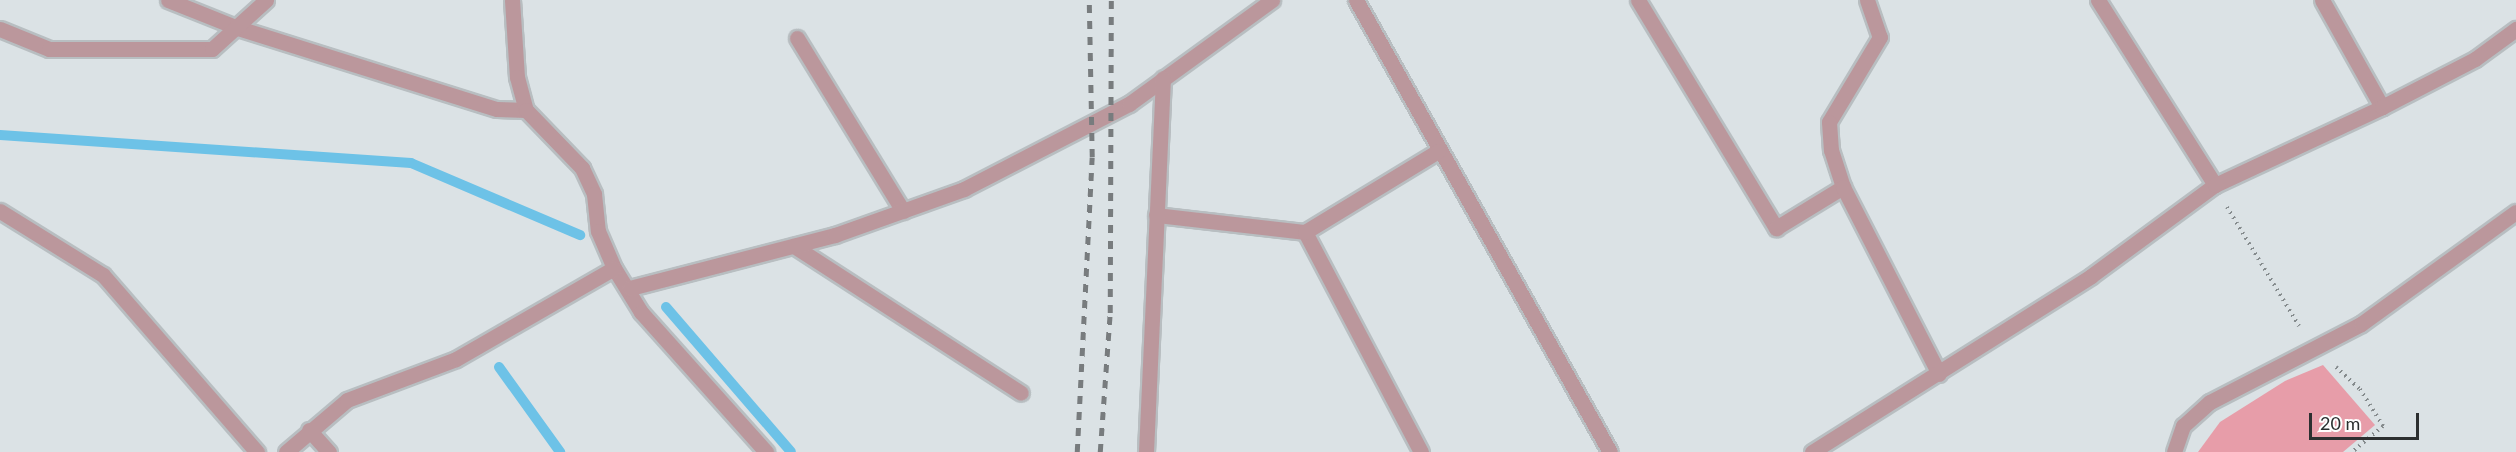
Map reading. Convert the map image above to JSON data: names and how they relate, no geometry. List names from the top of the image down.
{
  "scale_bar": "20 m"
}
